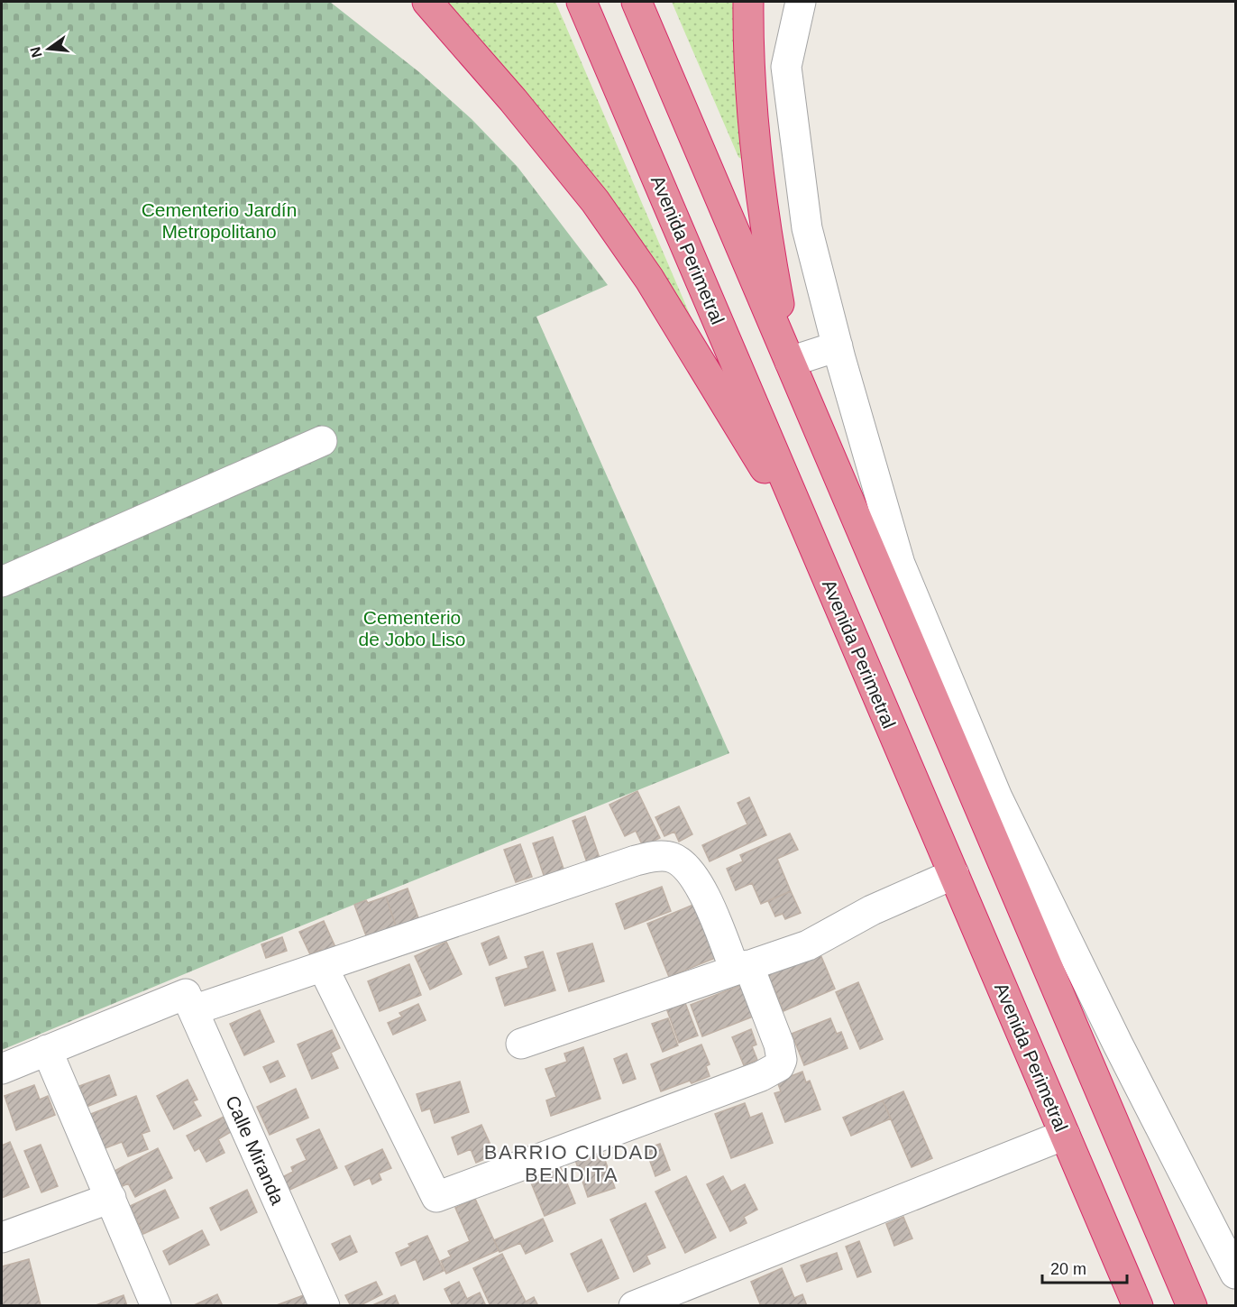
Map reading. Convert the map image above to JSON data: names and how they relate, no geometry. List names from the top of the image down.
{
  "streets": {
    "highway": ["Avenida Perimetral"],
    "street": ["Calle Miranda"]
  },
  "districts": ["BARRIO CIUDAD BENDITA"],
  "parks": ["Cementerio Jardín Metropolitano", "Cementerio de Jobo Liso"],
  "scale_bar": "20 m",
  "north": "left"
}
